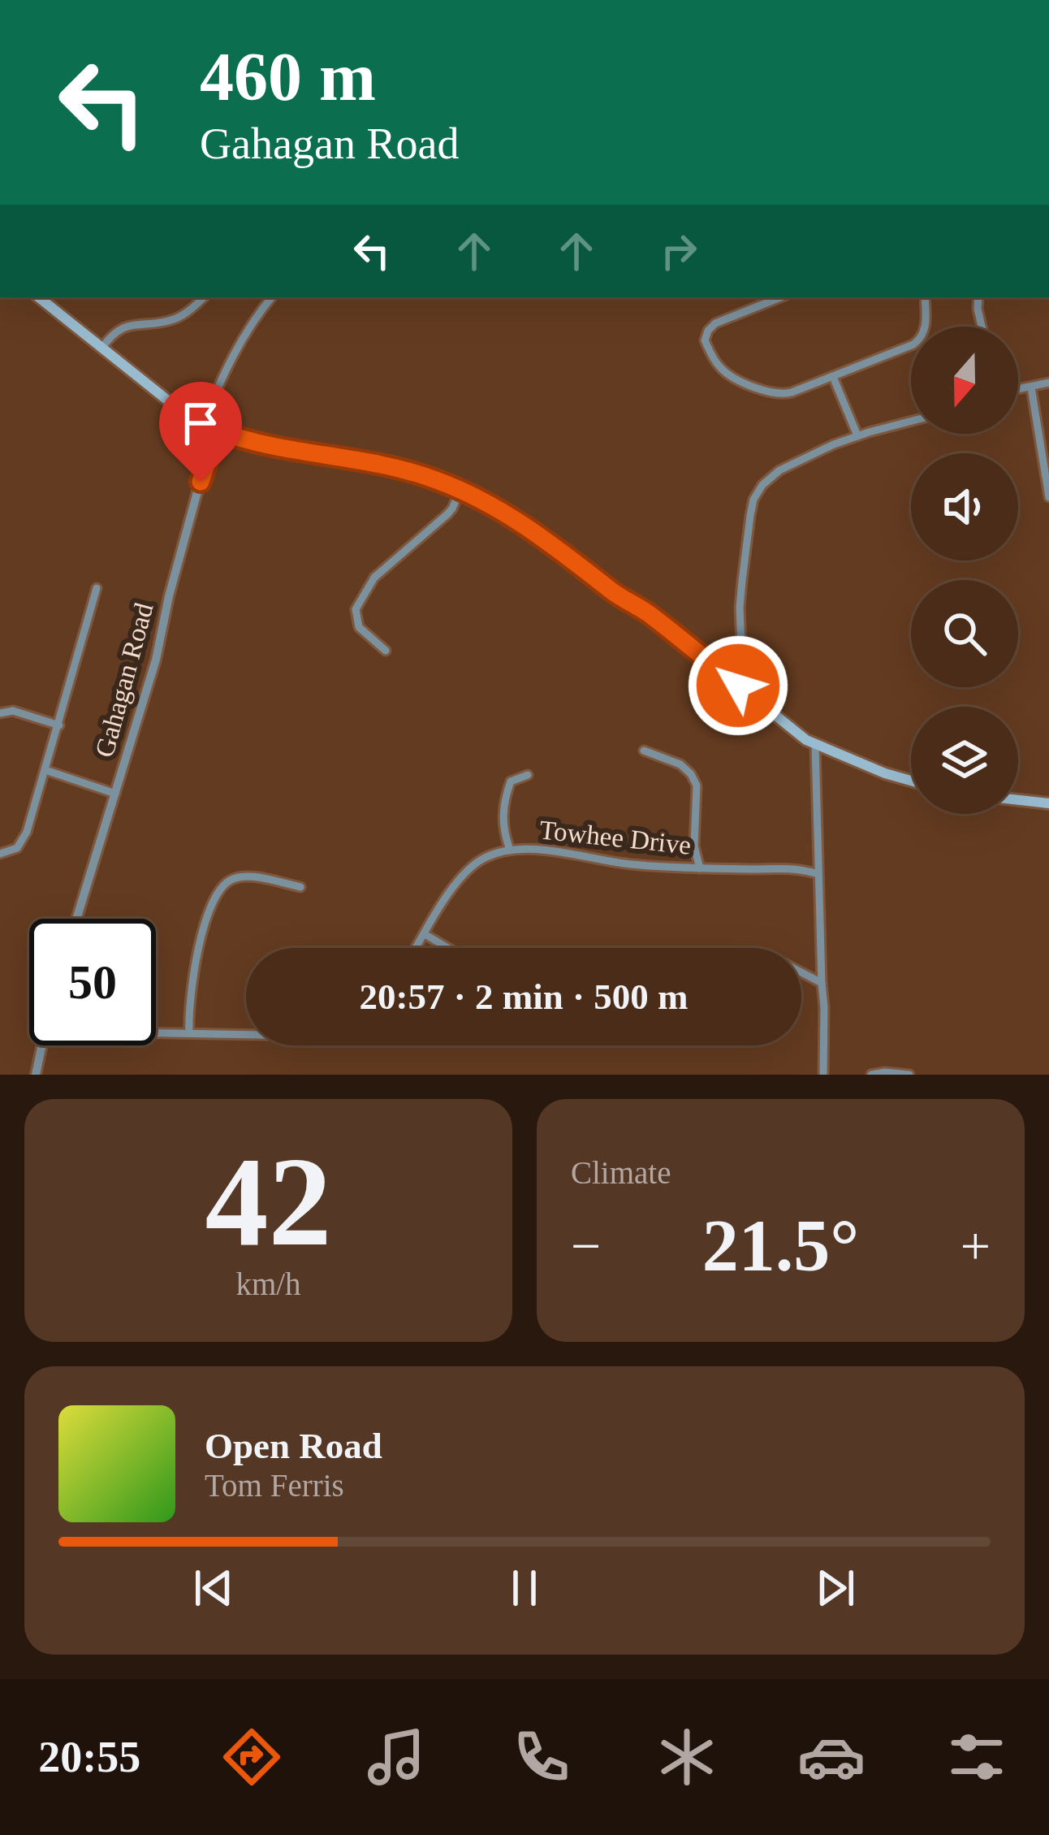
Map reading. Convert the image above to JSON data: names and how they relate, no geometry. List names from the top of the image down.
{
  "streets": {
    "street": ["Gahagan Road", "Towhee Drive"]
  },
  "north": "bottom",
  "page": {
    "turn": ["460 m", "Gahagan Road"],
    "limit": "50",
    "trip": "20:57 · 2 min · 500 m",
    "tile": [
      ["42", "km/h"],
      "Climate"
    ],
    "heat": ["−", "21.5°", "+"],
    "song": ["Open Road", "Tom Ferris"],
    "tabs": "20:55"
  }
}
